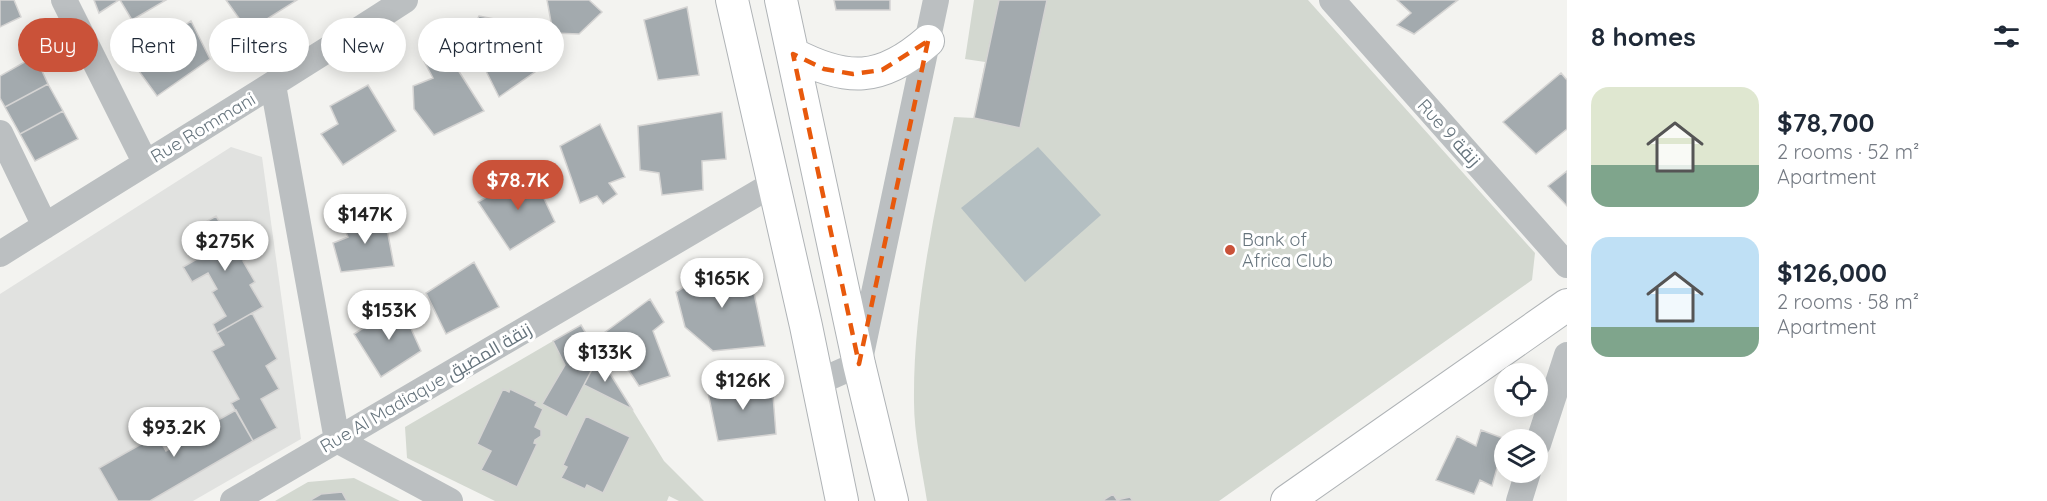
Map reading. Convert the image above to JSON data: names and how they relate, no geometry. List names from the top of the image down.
{
  "streets": {
    "street": ["Rue Rommani", "Rue 9 زنقة", "Rue Al Madiaque زنقة المضيق"]
  },
  "places": ["Bank of Africa Club"],
  "page": {
    "heading": "8 homes",
    "chip": [
      "Buy",
      "Rent",
      "Filters",
      "New",
      "Apartment"
    ],
    "list": [
      {
        "name": "$78,700",
        "note": "2 rooms · 52 m² · Apartment"
      },
      {
        "name": "$126,000",
        "note": "2 rooms · 58 m² · Apartment"
      }
    ],
    "price": [
      "$78.7K",
      "$147K",
      "$275K",
      "$165K",
      "$153K",
      "$133K",
      "$126K",
      "$93.2K"
    ]
  }
}
